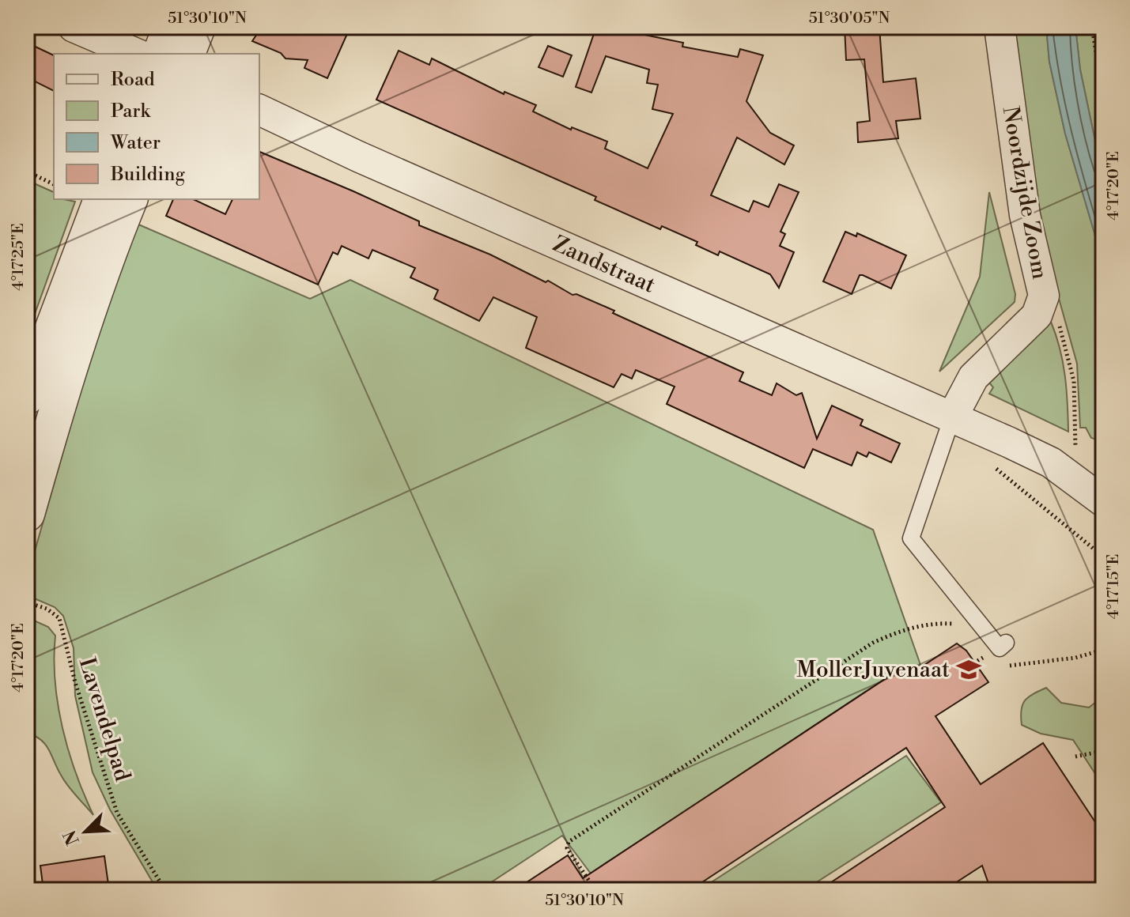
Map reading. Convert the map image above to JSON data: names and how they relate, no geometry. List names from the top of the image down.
{
  "streets": {
    "street": ["Noordzijde Zoom", "Zandstraat"],
    "path": ["Lavendelpad"]
  },
  "crossings": [
    ["Noordzijde Zoom", "Zandstraat"]
  ],
  "places": {
    "school or university": ["MollerJuvenaat"]
  },
  "legend": [
    "Road",
    "Park",
    "Water",
    "Building"
  ],
  "north": "bottom left",
  "coordinates": [
    "51°30'10\"N",
    "51°30'05\"N",
    "4°17'20\"E",
    "4°17'25\"E",
    "4°17'15\"E"
  ]
}
